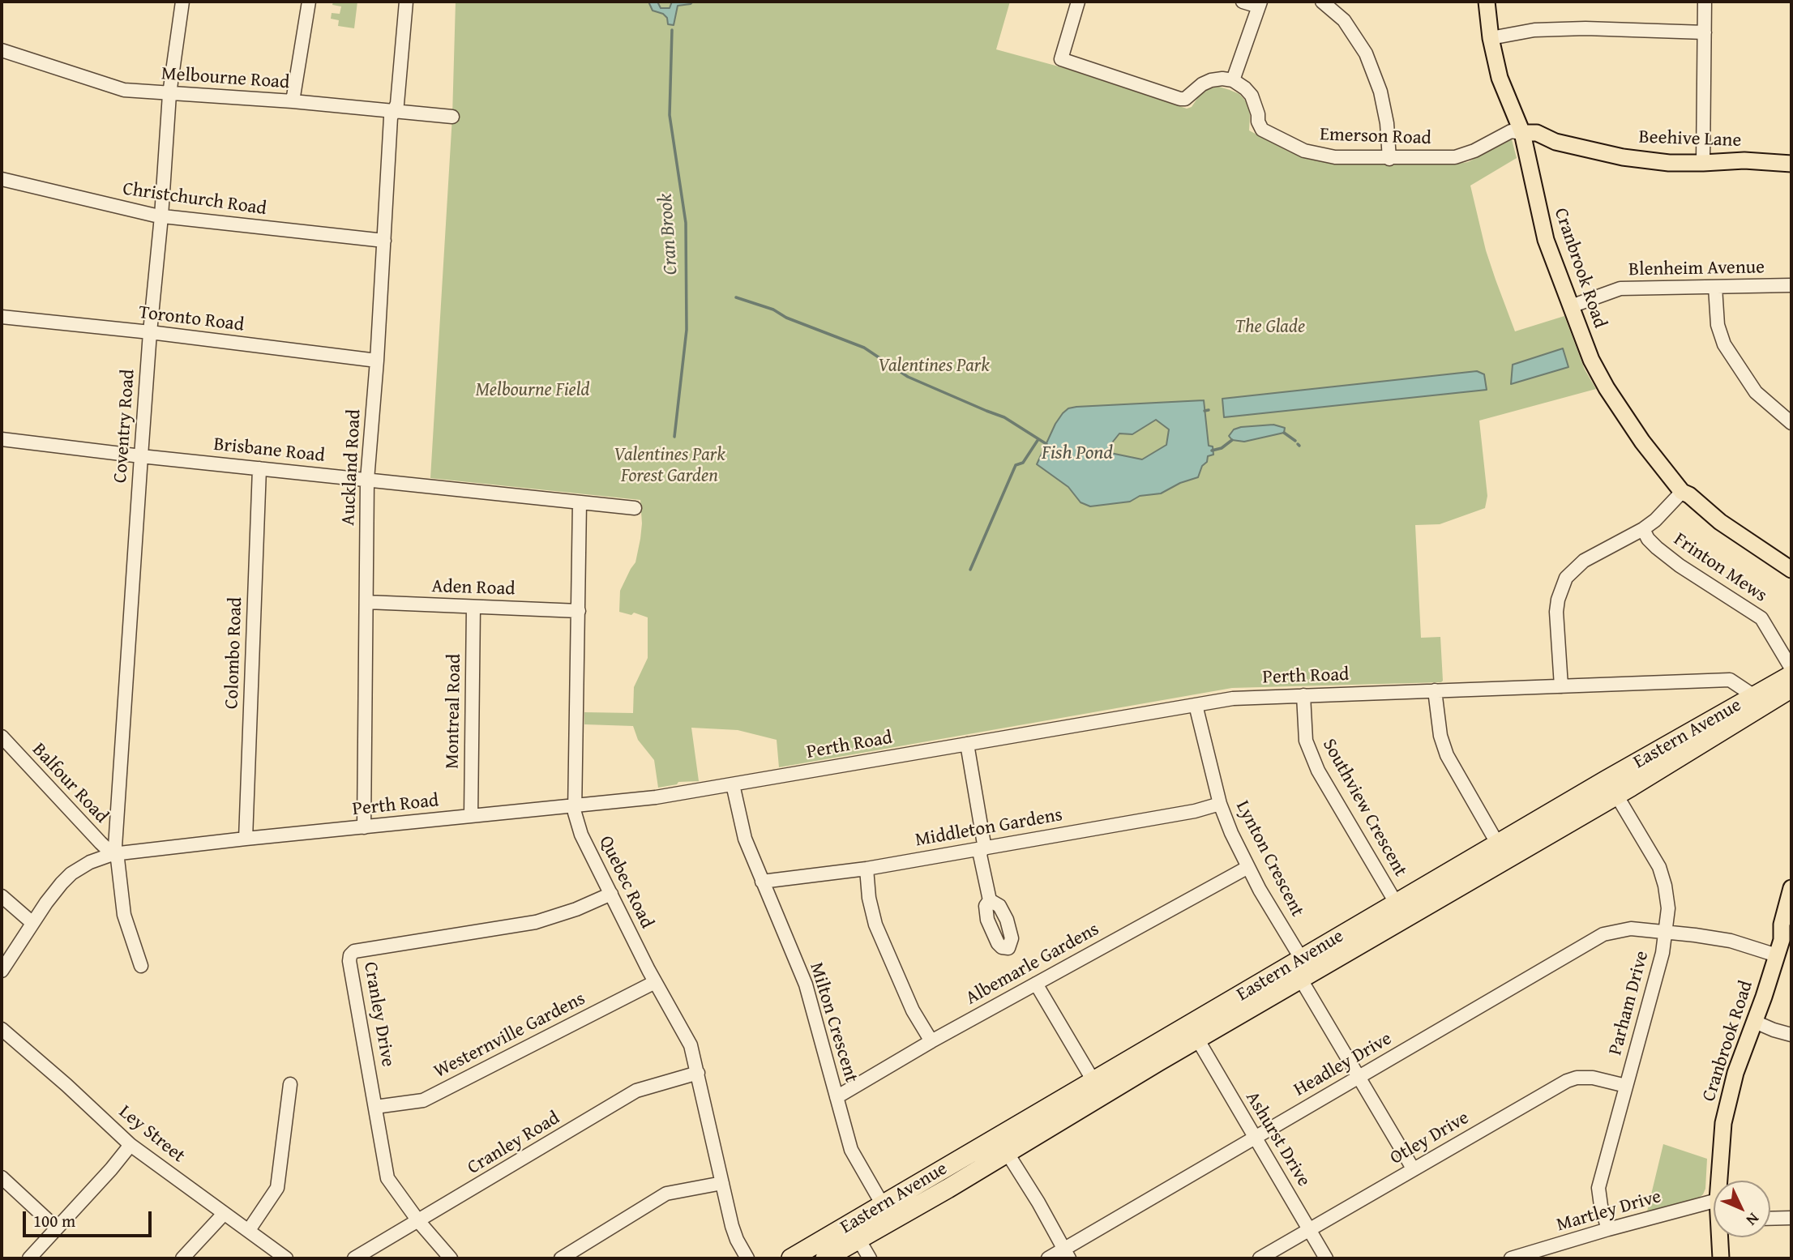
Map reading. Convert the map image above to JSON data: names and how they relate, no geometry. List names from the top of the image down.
{
  "streets": {
    "highway": ["Eastern Avenue"],
    "main road": ["Beehive Lane", "Cranbrook Road"],
    "street": [
      "Melbourne Road",
      "Emerson Road",
      "Christchurch Road",
      "Blenheim Avenue",
      "Toronto Road",
      "Coventry Road",
      "Brisbane Road",
      "Auckland Road",
      "Frinton Mews",
      "Aden Road",
      "Colombo Road",
      "Perth Road",
      "Montreal Road",
      "Balfour Road",
      "Southview Crescent",
      "Middleton Gardens",
      "Lynton Crescent",
      "Quebec Road",
      "Albemarle Gardens",
      "Parham Drive",
      "Cranley Drive",
      "Milton Crescent",
      "Westernville Gardens",
      "Headley Drive",
      "Ley Street",
      "Otley Drive",
      "Ashurst Drive",
      "Cranley Road",
      "Martley Drive"
    ]
  },
  "crossings": [
    ["Melbourne Road", "Coventry Road"],
    ["Melbourne Road", "Auckland Road"],
    ["Emerson Road", "Beehive Lane"],
    ["Emerson Road", "Cranbrook Road"],
    ["Beehive Lane", "Cranbrook Road"],
    ["Christchurch Road", "Coventry Road"],
    ["Christchurch Road", "Auckland Road"],
    ["Cranbrook Road", "Blenheim Avenue"],
    ["Cranbrook Road", "Headley Drive"],
    ["Toronto Road", "Coventry Road"],
    ["Toronto Road", "Auckland Road"],
    ["Coventry Road", "Brisbane Road"],
    ["Coventry Road", "Perth Road"],
    ["Coventry Road", "Balfour Road"],
    ["Brisbane Road", "Auckland Road"],
    ["Brisbane Road", "Colombo Road"],
    ["Brisbane Road", "Quebec Road"],
    ["Auckland Road", "Aden Road"],
    ["Auckland Road", "Perth Road"],
    ["Aden Road", "Montreal Road"],
    ["Aden Road", "Quebec Road"],
    ["Colombo Road", "Perth Road"],
    ["Perth Road", "Montreal Road"],
    ["Perth Road", "Eastern Avenue"],
    ["Perth Road", "Balfour Road"],
    ["Perth Road", "Southview Crescent"],
    ["Perth Road", "Lynton Crescent"],
    ["Perth Road", "Quebec Road"],
    ["Perth Road", "Milton Crescent"],
    ["Eastern Avenue", "Southview Crescent"],
    ["Eastern Avenue", "Lynton Crescent"],
    ["Eastern Avenue", "Parham Drive"],
    ["Eastern Avenue", "Milton Crescent"],
    ["Eastern Avenue", "Ashurst Drive"],
    ["Middleton Gardens", "Lynton Crescent"],
    ["Middleton Gardens", "Milton Crescent"],
    ["Lynton Crescent", "Albemarle Gardens"],
    ["Quebec Road", "Cranley Drive"],
    ["Quebec Road", "Westernville Gardens"],
    ["Quebec Road", "Cranley Road"],
    ["Albemarle Gardens", "Milton Crescent"],
    ["Parham Drive", "Headley Drive"],
    ["Parham Drive", "Otley Drive"],
    ["Parham Drive", "Martley Drive"],
    ["Cranley Drive", "Westernville Gardens"],
    ["Cranley Drive", "Cranley Road"],
    ["Headley Drive", "Ashurst Drive"],
    ["Otley Drive", "Ashurst Drive"]
  ],
  "water": ["Cran Brook", "Fish Pond"],
  "parks": [
    "The Glade",
    "Valentines Park",
    "Melbourne Field",
    "Valentines Park Forest Garden"
  ],
  "scale_bar": "100 m",
  "north": "bottom right"
}
